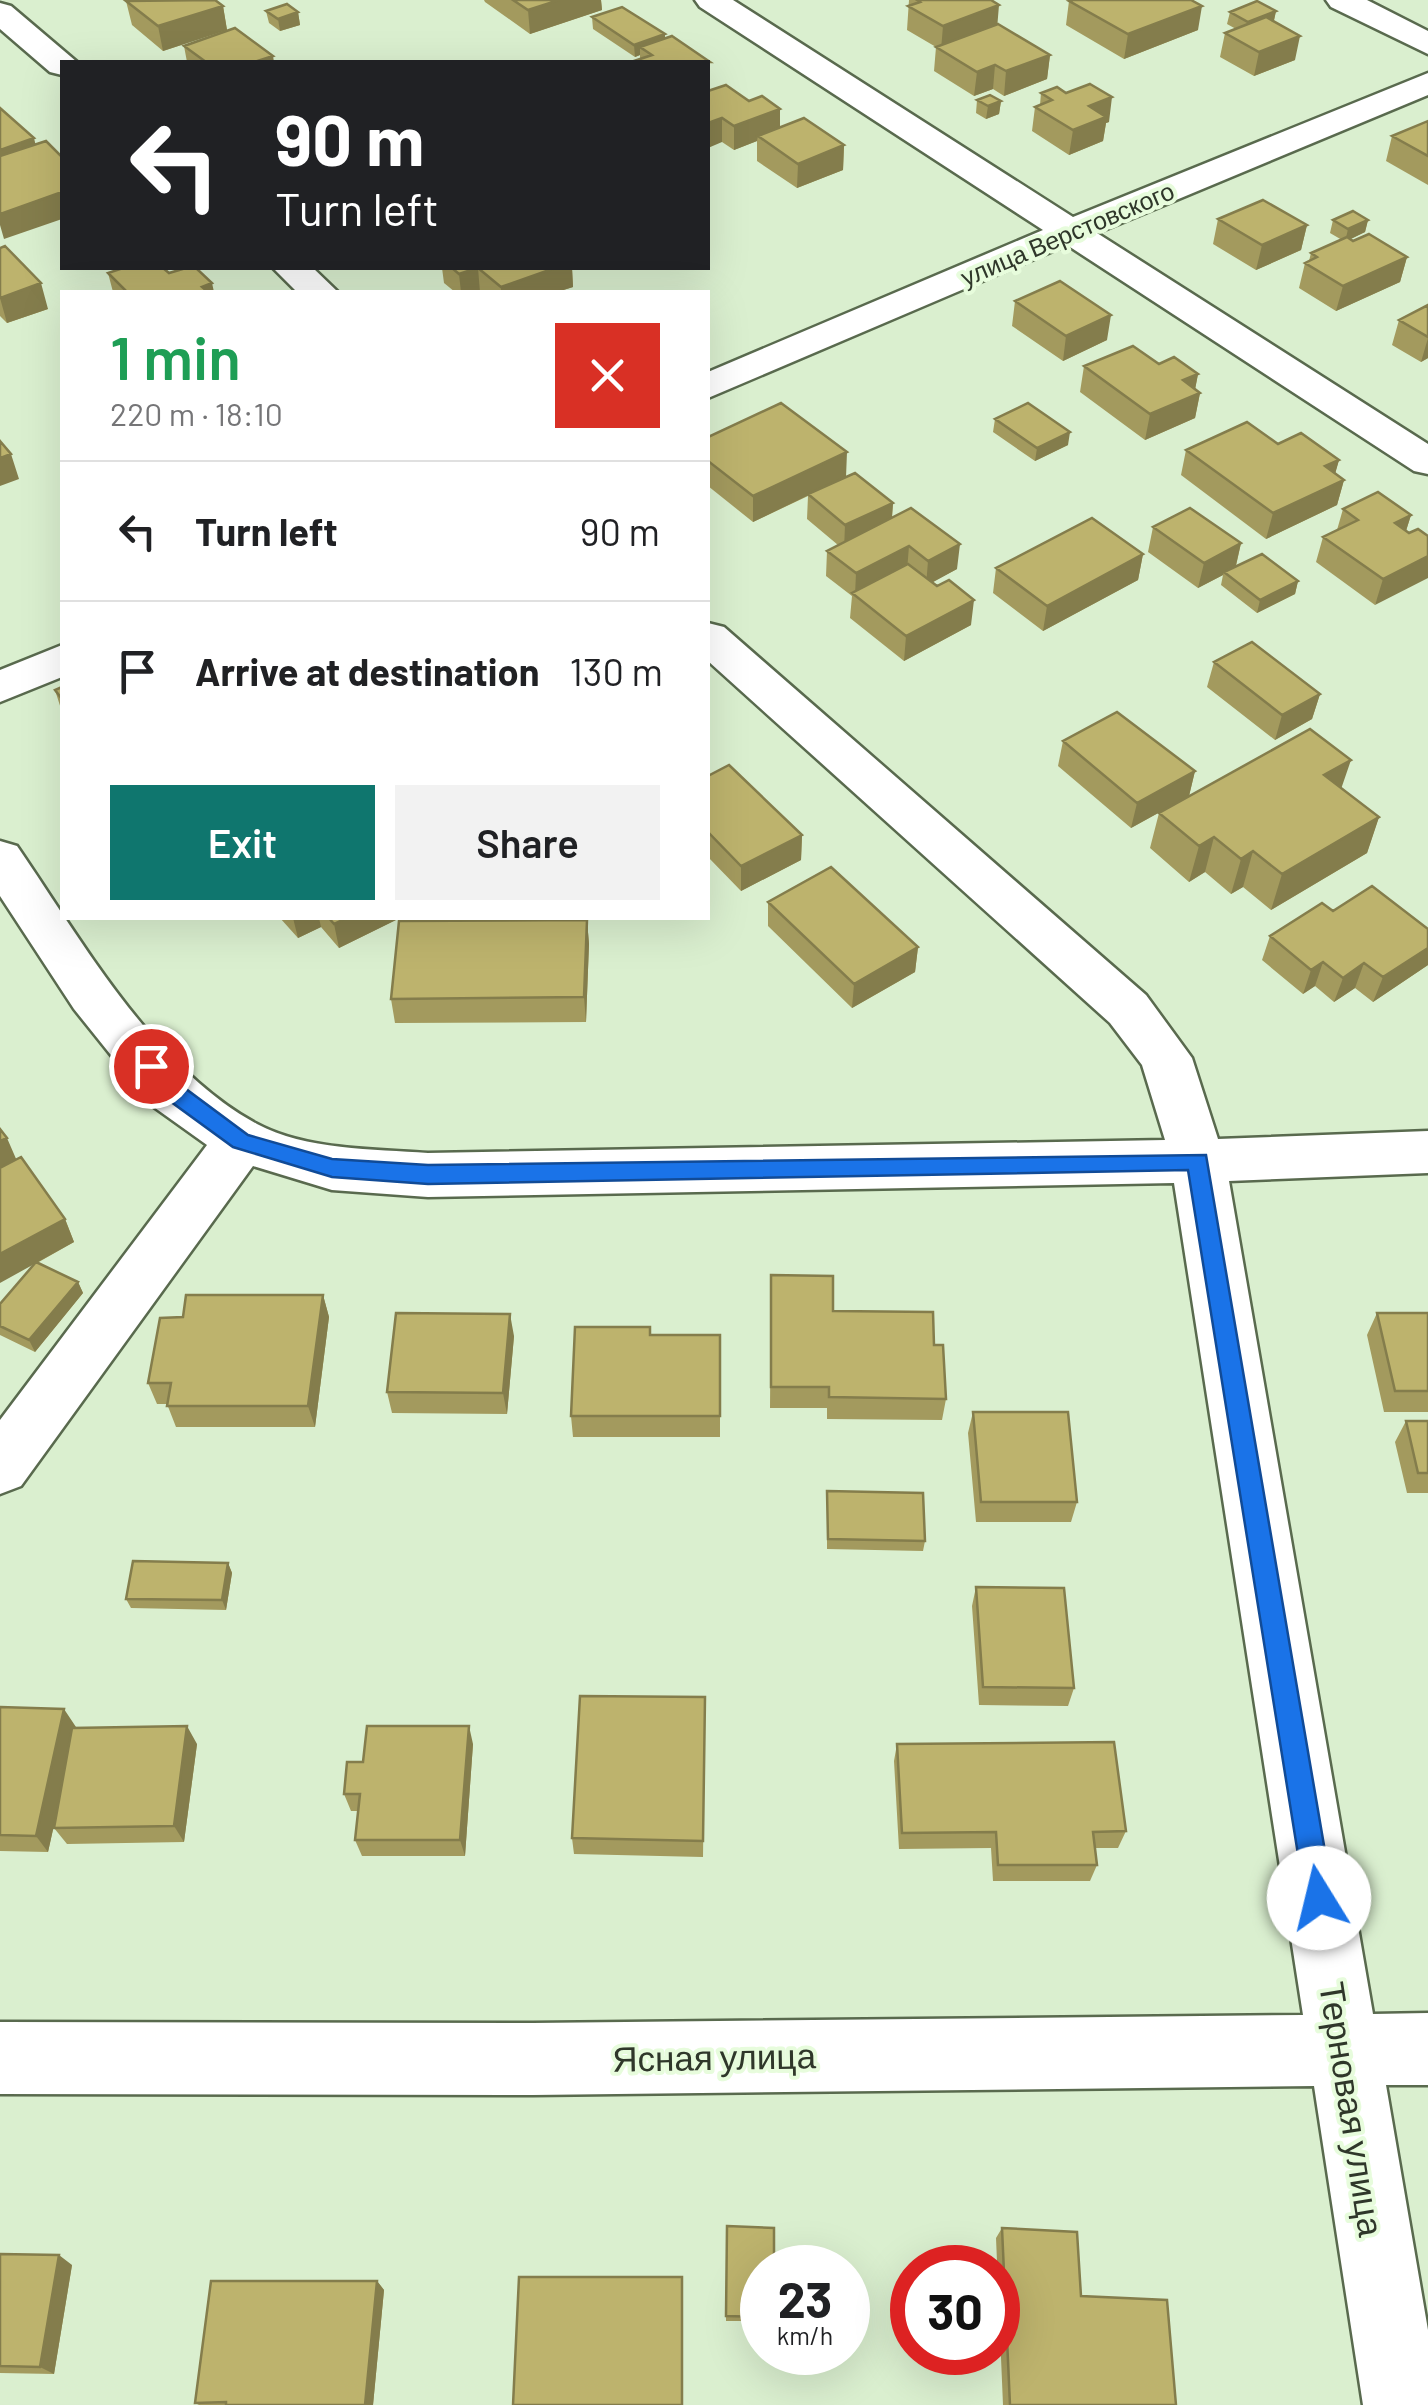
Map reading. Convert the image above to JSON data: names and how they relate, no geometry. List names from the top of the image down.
{
  "streets": {
    "street": ["улица Верстовского", "Ясная улица", "Терновая улица"]
  },
  "crossings": [
    ["Ясная улица", "Терновая улица"]
  ],
  "page": {
    "turn": ["90 m", "Turn left"],
    "heading": ["1 min", "220 m · 18:10"],
    "list": [
      {
        "name": "Turn left",
        "value": "90 m"
      },
      {
        "name": "Arrive at destination",
        "value": "130 m"
      }
    ],
    "buttons": ["Exit", "Share"],
    "speed": "23 km/h",
    "limit": "30"
  }
}
